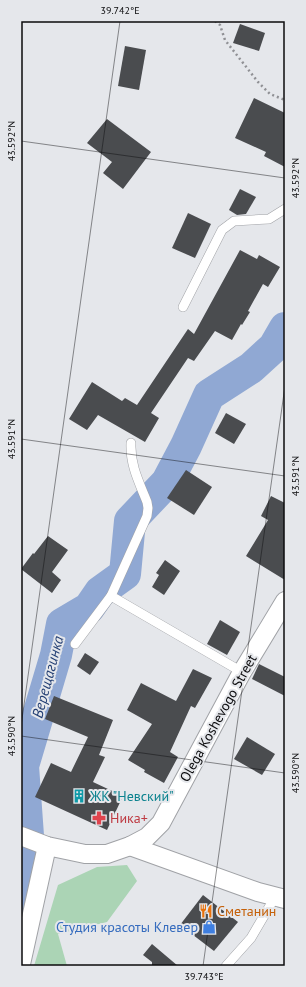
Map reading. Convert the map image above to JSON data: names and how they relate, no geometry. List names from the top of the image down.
{
  "streets": {
    "street": ["Olega Koshevogo Street"]
  },
  "water": ["Верещагинка"],
  "places": {
    "building": ["ЖК \"Невский\""],
    "pharmacy": ["Ника+"],
    "restaurant": ["Сметанин"],
    "shop": ["Студия красоты Клевер"]
  },
  "coordinates": [
    "39.742°E",
    "43.592°N",
    "43.591°N",
    "43.590°N",
    "39.743°E"
  ]
}
